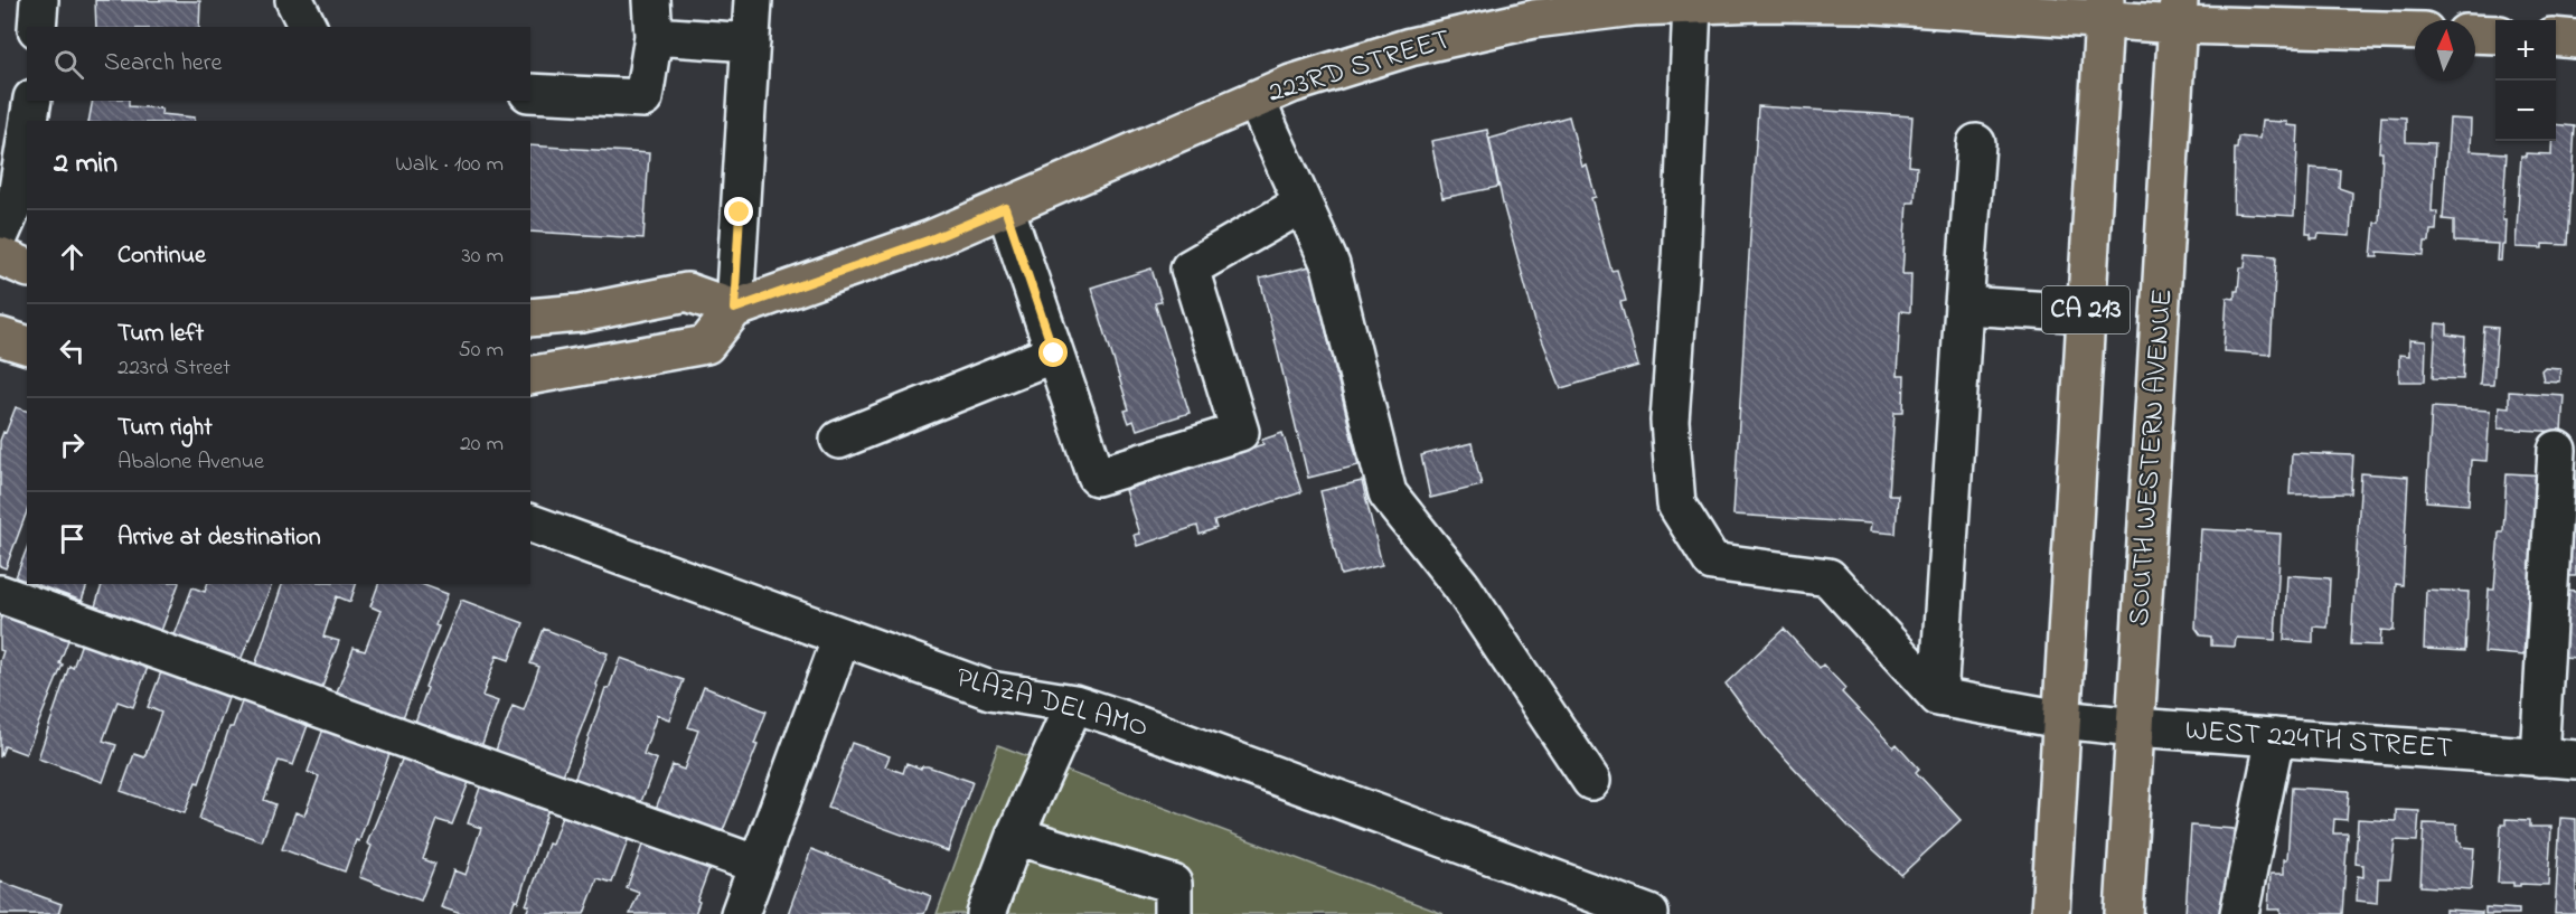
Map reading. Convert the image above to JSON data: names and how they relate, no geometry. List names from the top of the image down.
{
  "streets": {
    "main road": ["223RD STREET", "CA 213", "SOUTH WESTERN AVENUE"],
    "street": ["PLAZA DEL AMO", "WEST 224TH STREET"]
  },
  "crossings": [
    ["223RD STREET", "CA 213"],
    ["223RD STREET", "SOUTH WESTERN AVENUE"],
    ["CA 213", "WEST 224TH STREET"],
    ["SOUTH WESTERN AVENUE", "WEST 224TH STREET"]
  ],
  "north": "top",
  "page": {
    "map_buttons": ["+", "−"],
    "search": "Search here",
    "heading": ["2 min", "Walk · 100 m"],
    "list": [
      ["Continue", "30 m"],
      ["Turn left", "223rd Street", "50 m"],
      ["Turn right", "Abalone Avenue", "20 m"],
      "Arrive at destination"
    ]
  }
}
